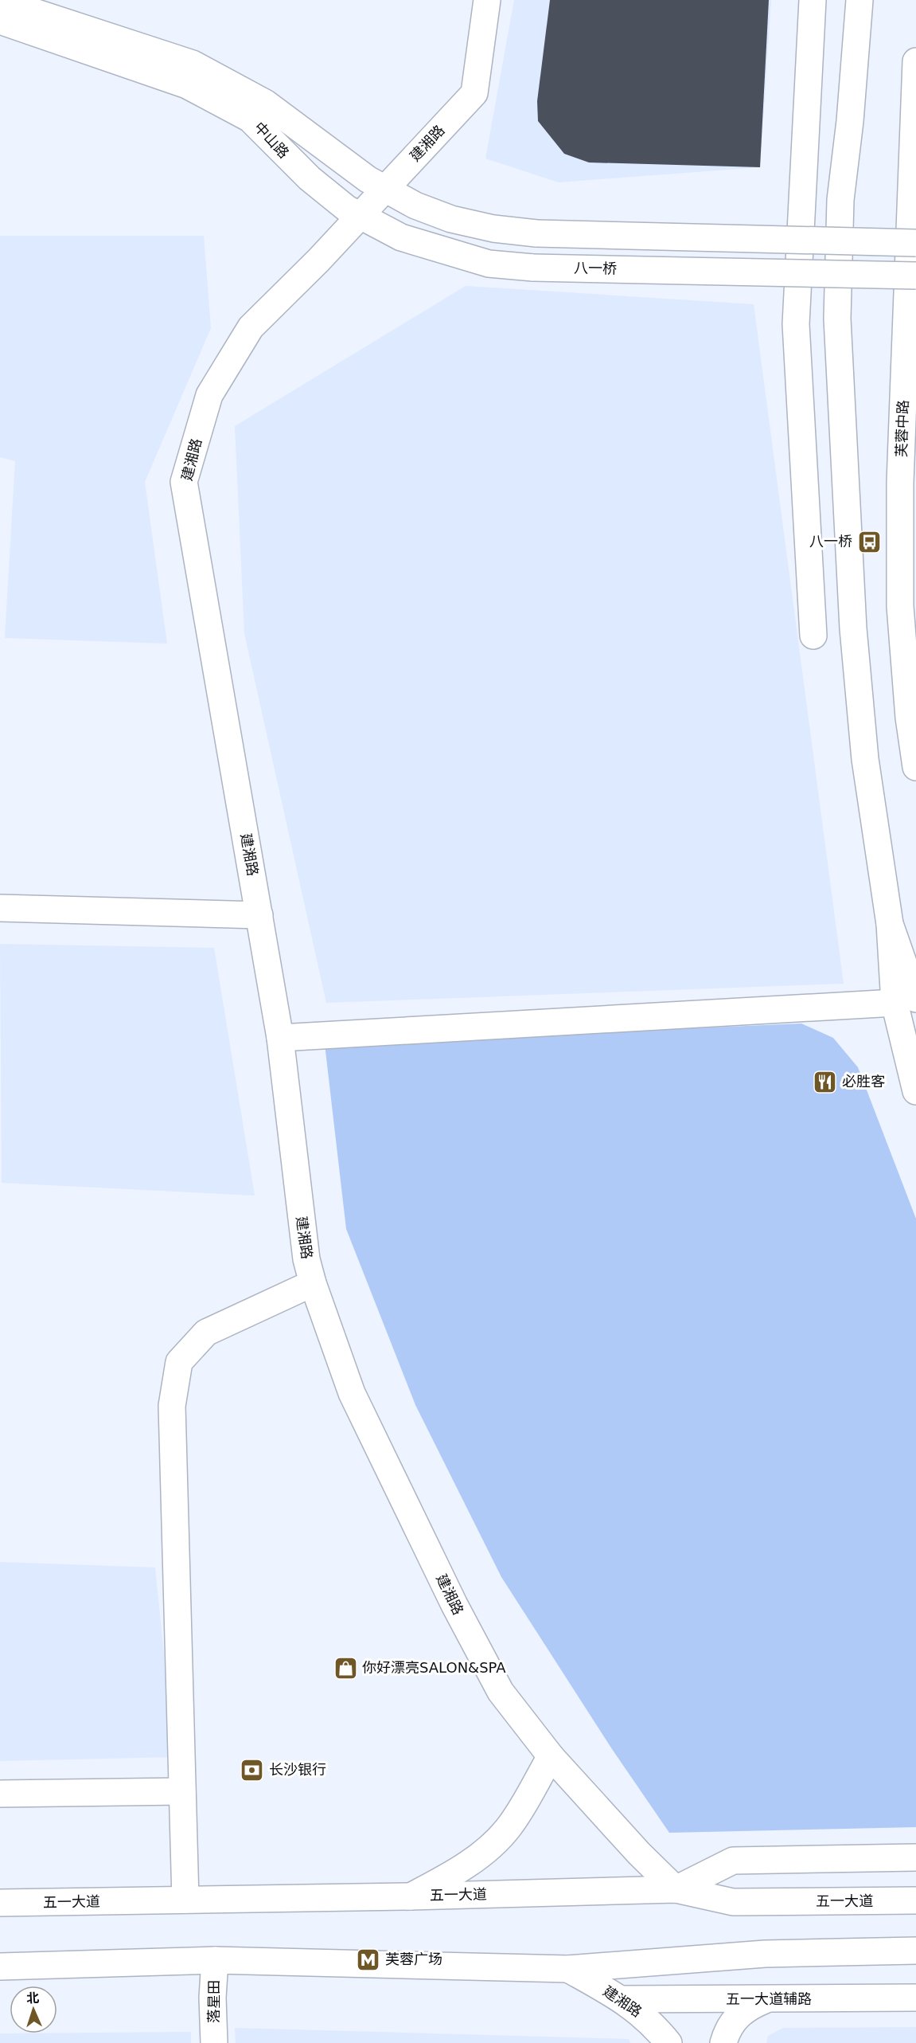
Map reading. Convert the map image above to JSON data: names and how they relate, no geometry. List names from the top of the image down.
{
  "streets": {
    "street": [
      "中山路",
      "建湘路",
      "八一桥",
      "芙蓉中路",
      "五一大道",
      "五一大道辅路",
      "落星田"
    ]
  },
  "crossings": [
    ["中山路", "建湘路"],
    ["中山路", "八一桥"],
    ["建湘路", "五一大道"],
    ["建湘路", "五一大道辅路"]
  ],
  "places": {
    "bus stop": ["八一桥"],
    "restaurant": ["必胜客"],
    "shop": ["你好漂亮SALON&SPA"],
    "bank": ["长沙银行"],
    "metro station": ["芙蓉广场"]
  },
  "north": "top"
}
